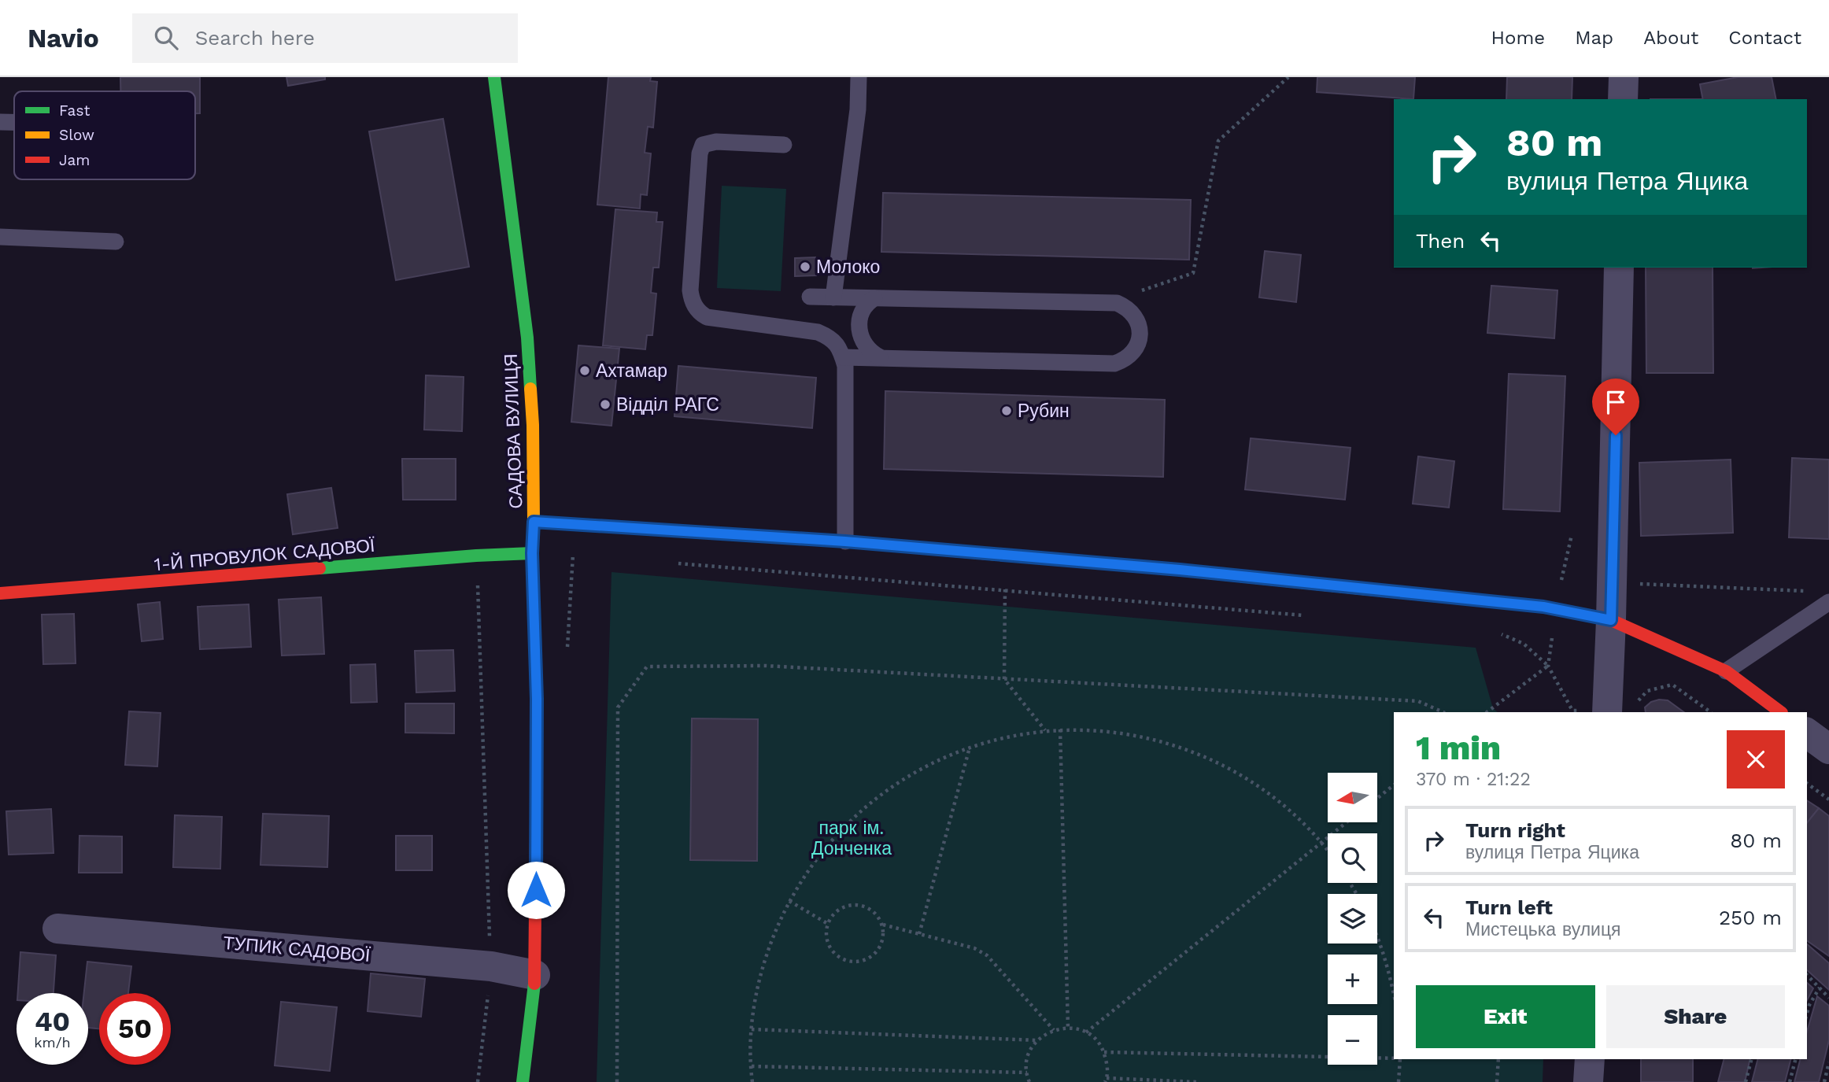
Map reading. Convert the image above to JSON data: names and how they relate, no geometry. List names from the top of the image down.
{
  "streets": {
    "street": ["САДОВА ВУЛИЦЯ", "1-Й ПРОВУЛОК САДОВОЇ", "ТУПИК САДОВОЇ"]
  },
  "crossings": [
    ["САДОВА ВУЛИЦЯ", "1-Й ПРОВУЛОК САДОВОЇ"],
    ["САДОВА ВУЛИЦЯ", "ТУПИК САДОВОЇ"]
  ],
  "parks": ["парк ім. Донченка"],
  "places": [
    "Молоко",
    "Ахтамар",
    "Відділ РАГС",
    "Рубин"
  ],
  "legend": ["Fast", "Slow", "Jam"],
  "north": "left",
  "page": {
    "header": "Navio",
    "search": "Search here",
    "nav": [
      "Home",
      "Map",
      "About",
      "Contact"
    ],
    "turn": ["80 m", "вулиця Петра Яцика"],
    "then": "Then",
    "heading": ["1 min", "370 m · 21:22"],
    "map_buttons": ["+", "−"],
    "list": [
      {
        "name": "Turn right",
        "note": "вулиця Петра Яцика",
        "value": "80 m"
      },
      {
        "name": "Turn left",
        "note": "Мистецька вулиця",
        "value": "250 m"
      }
    ],
    "buttons": ["Exit", "Share"],
    "speed": "40 km/h",
    "limit": "50"
  }
}
